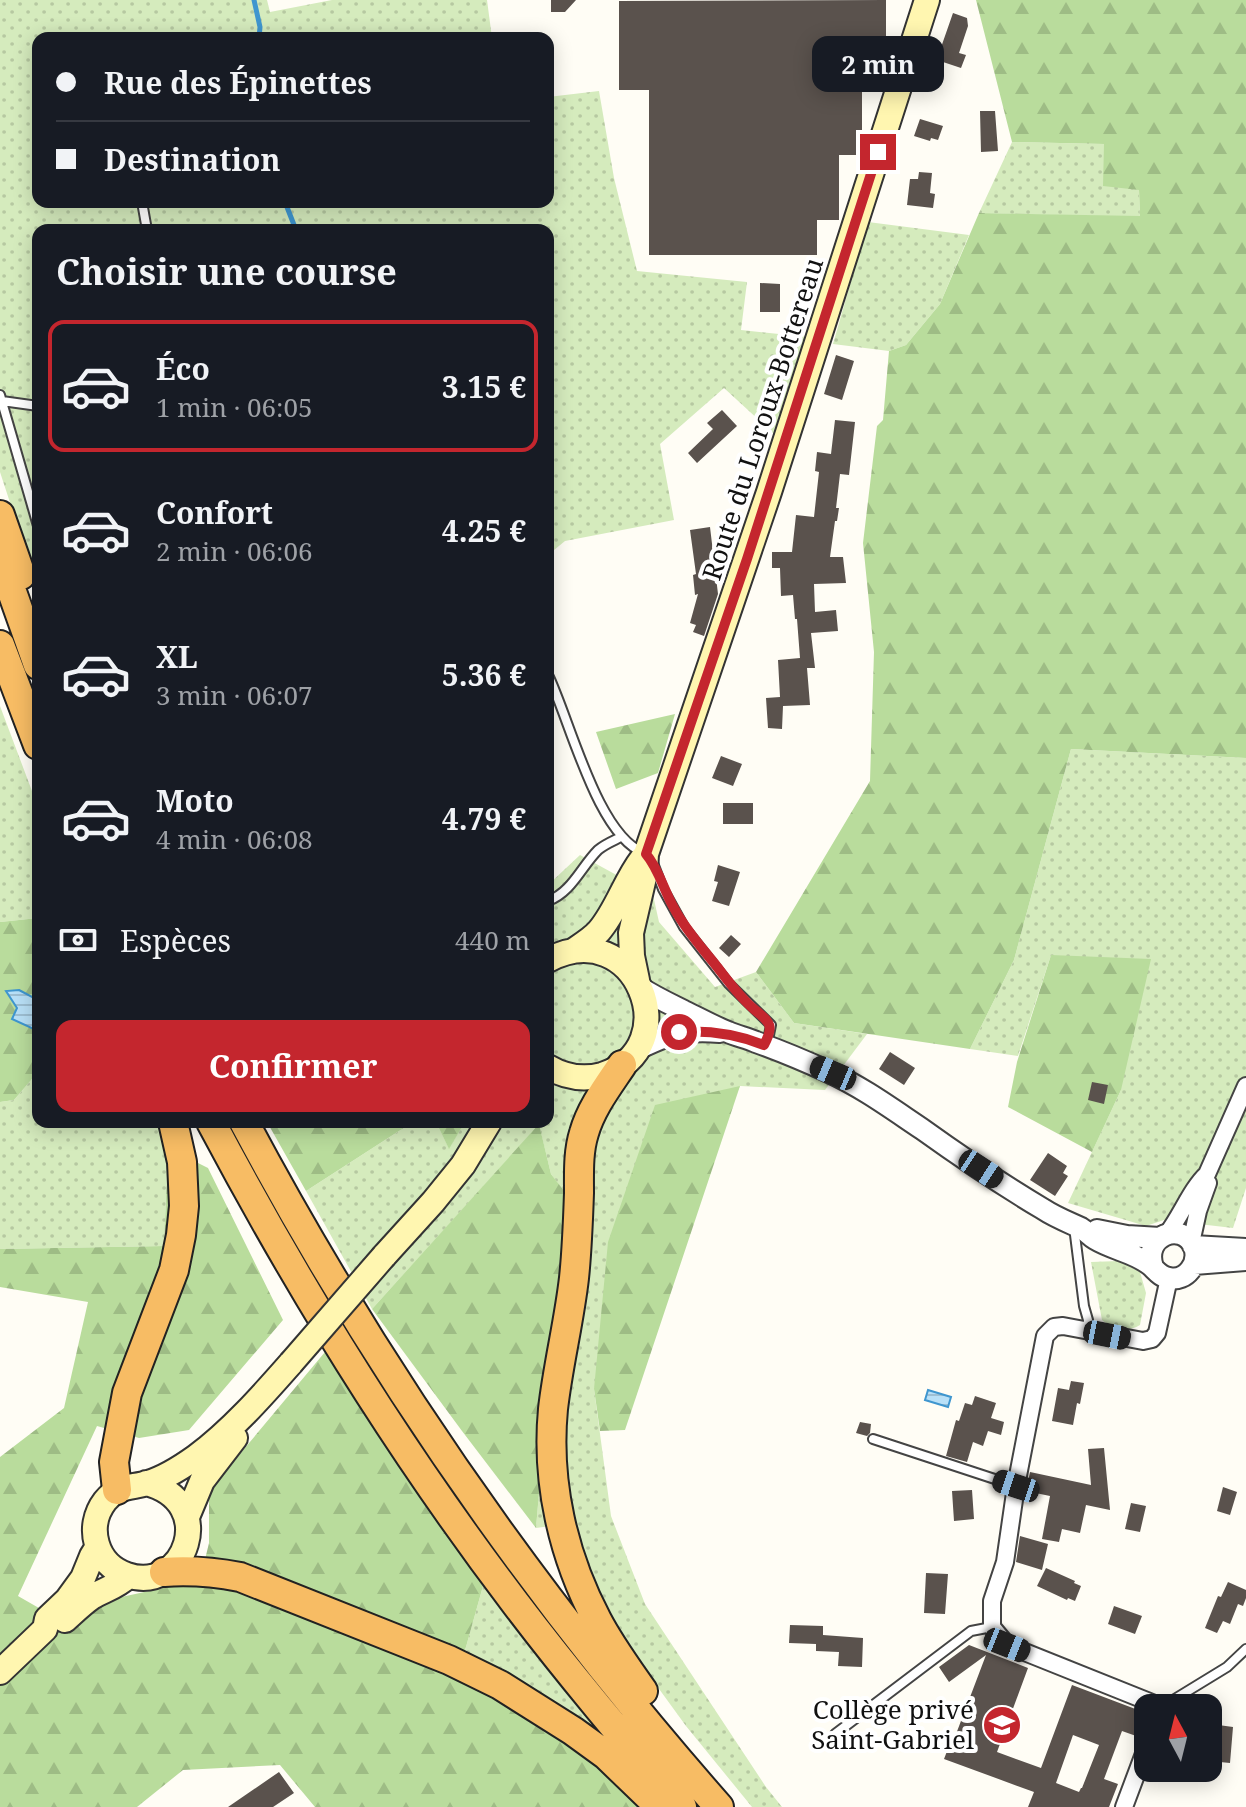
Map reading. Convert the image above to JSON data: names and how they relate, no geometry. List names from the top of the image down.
{
  "streets": {
    "main road": ["Route du Loroux-Bottereau"]
  },
  "places": {
    "school or university": ["Collège privé Saint-Gabriel"]
  },
  "north": "top",
  "page": {
    "banner": ["Rue des Épinettes", "Destination"],
    "bubble": "2 min",
    "heading": "Choisir une course",
    "list": [
      {
        "name": "Éco",
        "note": "1 min · 06:05",
        "value": "3.15 €"
      },
      {
        "name": "Confort",
        "note": "2 min · 06:06",
        "value": "4.25 €"
      },
      {
        "name": "XL",
        "note": "3 min · 06:07",
        "value": "5.36 €"
      },
      {
        "name": "Moto",
        "note": "4 min · 06:08",
        "value": "4.79 €"
      }
    ],
    "pay": ["Espèces", "440 m"],
    "buttons": "Confirmer"
  }
}
